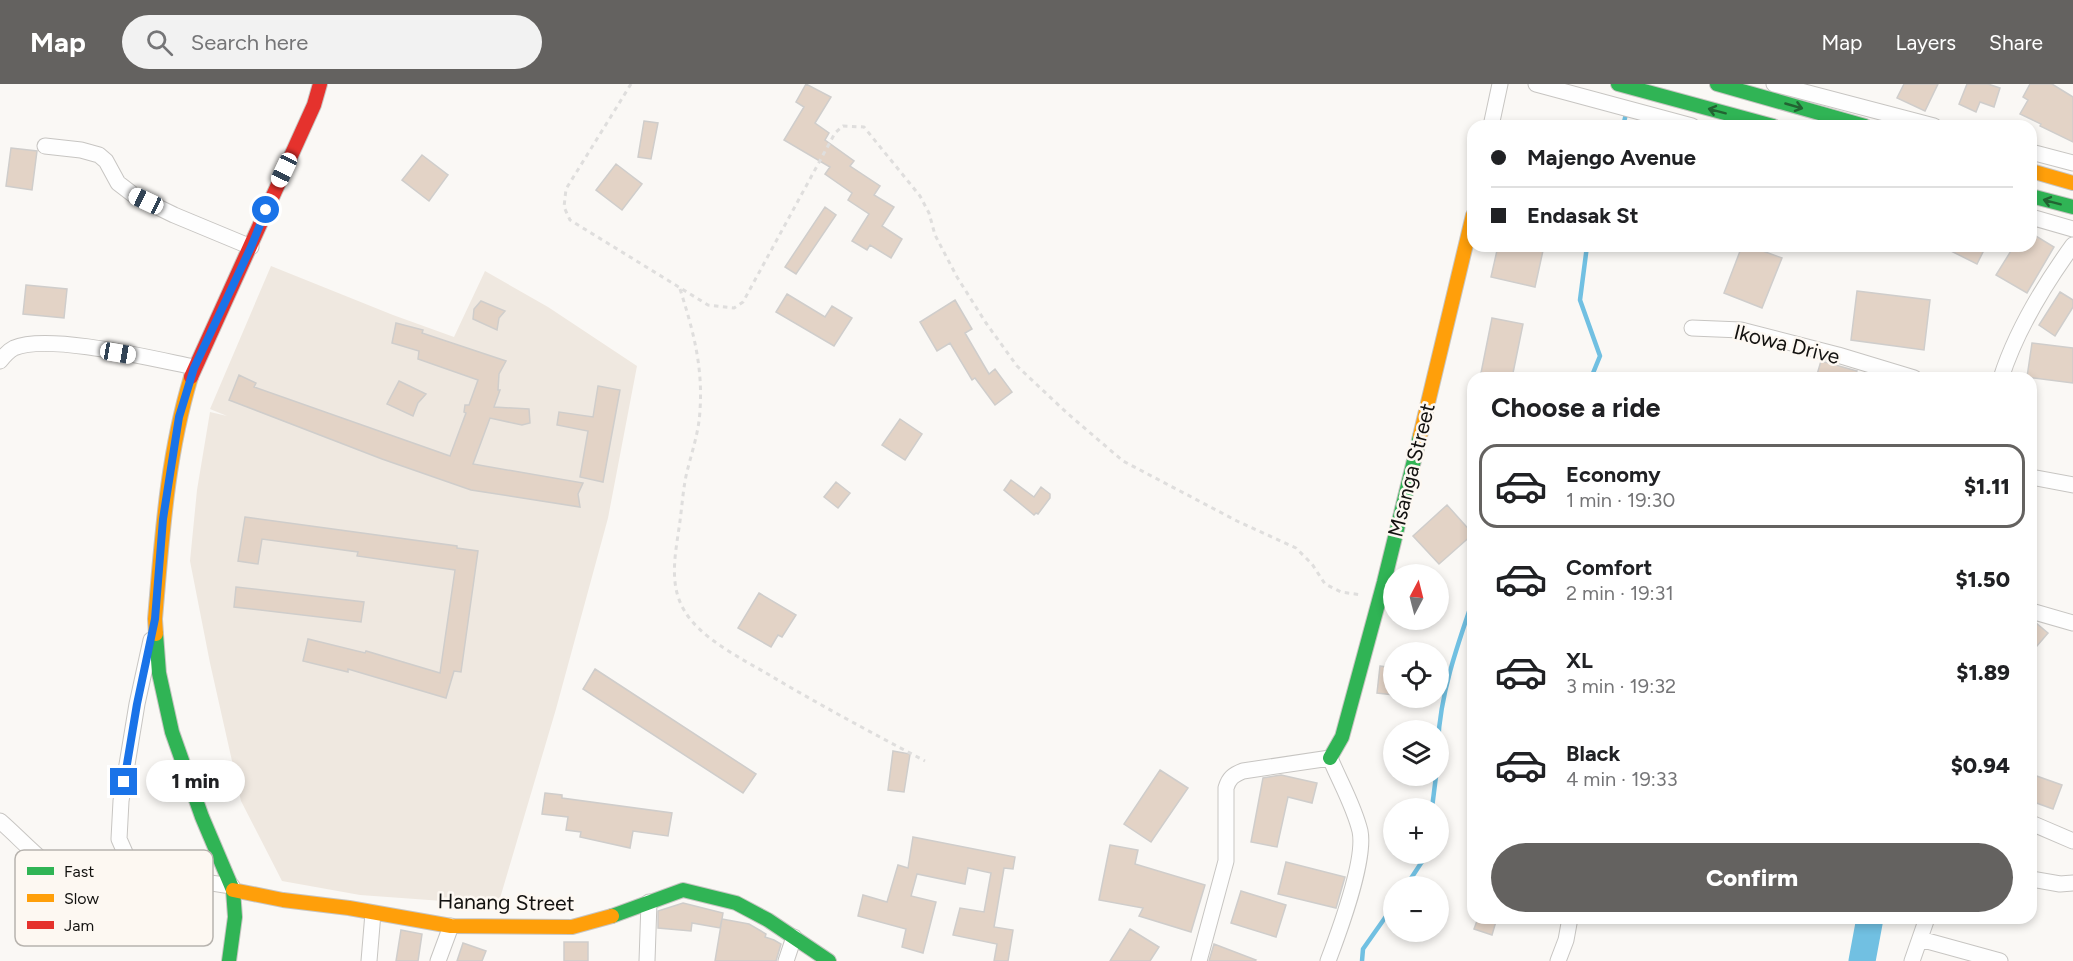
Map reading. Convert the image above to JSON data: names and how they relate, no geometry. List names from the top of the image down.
{
  "streets": {
    "main road": ["Msanga Street", "Hanang Street"],
    "street": ["Ikowa Drive"]
  },
  "legend": ["Fast", "Slow", "Jam"],
  "north": "top",
  "page": {
    "header": "Map",
    "search": "Search here",
    "nav": ["Map", "Layers", "Share"],
    "banner": ["Majengo Avenue", "Endasak St"],
    "heading": "Choose a ride",
    "list": [
      {
        "name": "Economy",
        "note": "1 min · 19:30",
        "value": "$1.11"
      },
      {
        "name": "Comfort",
        "note": "2 min · 19:31",
        "value": "$1.50"
      },
      {
        "name": "XL",
        "note": "3 min · 19:32",
        "value": "$1.89"
      },
      {
        "name": "Black",
        "note": "4 min · 19:33",
        "value": "$0.94"
      }
    ],
    "map_buttons": ["+", "−"],
    "bubble": "1 min",
    "buttons": "Confirm"
  }
}
